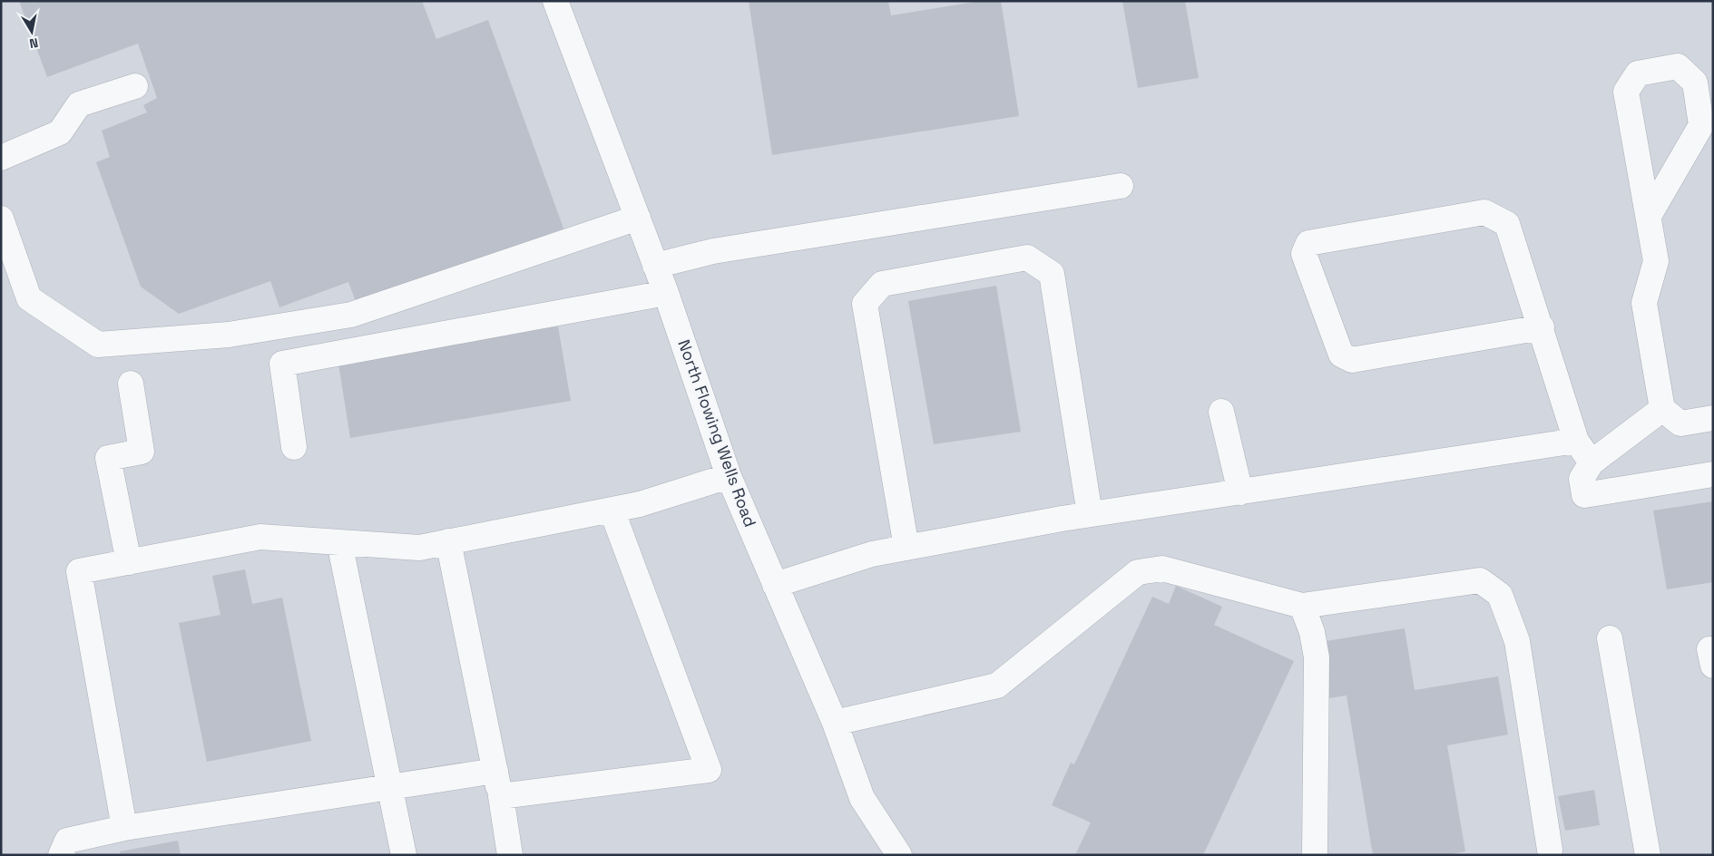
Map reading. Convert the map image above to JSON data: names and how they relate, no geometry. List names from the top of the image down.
{
  "streets": {
    "street": ["North Flowing Wells Road"]
  },
  "north": "bottom"
}
